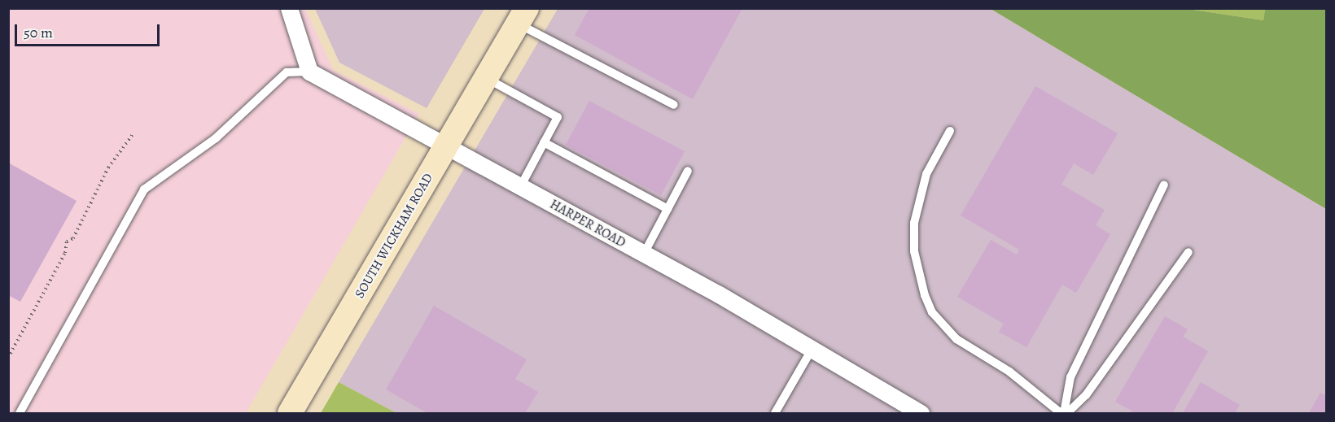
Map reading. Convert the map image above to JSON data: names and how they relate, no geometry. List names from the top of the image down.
{
  "streets": {
    "main road": ["SOUTH WICKHAM ROAD"],
    "street": ["HARPER ROAD"]
  },
  "crossings": [
    ["HARPER ROAD", "SOUTH WICKHAM ROAD"]
  ],
  "scale_bar": "50 m"
}
